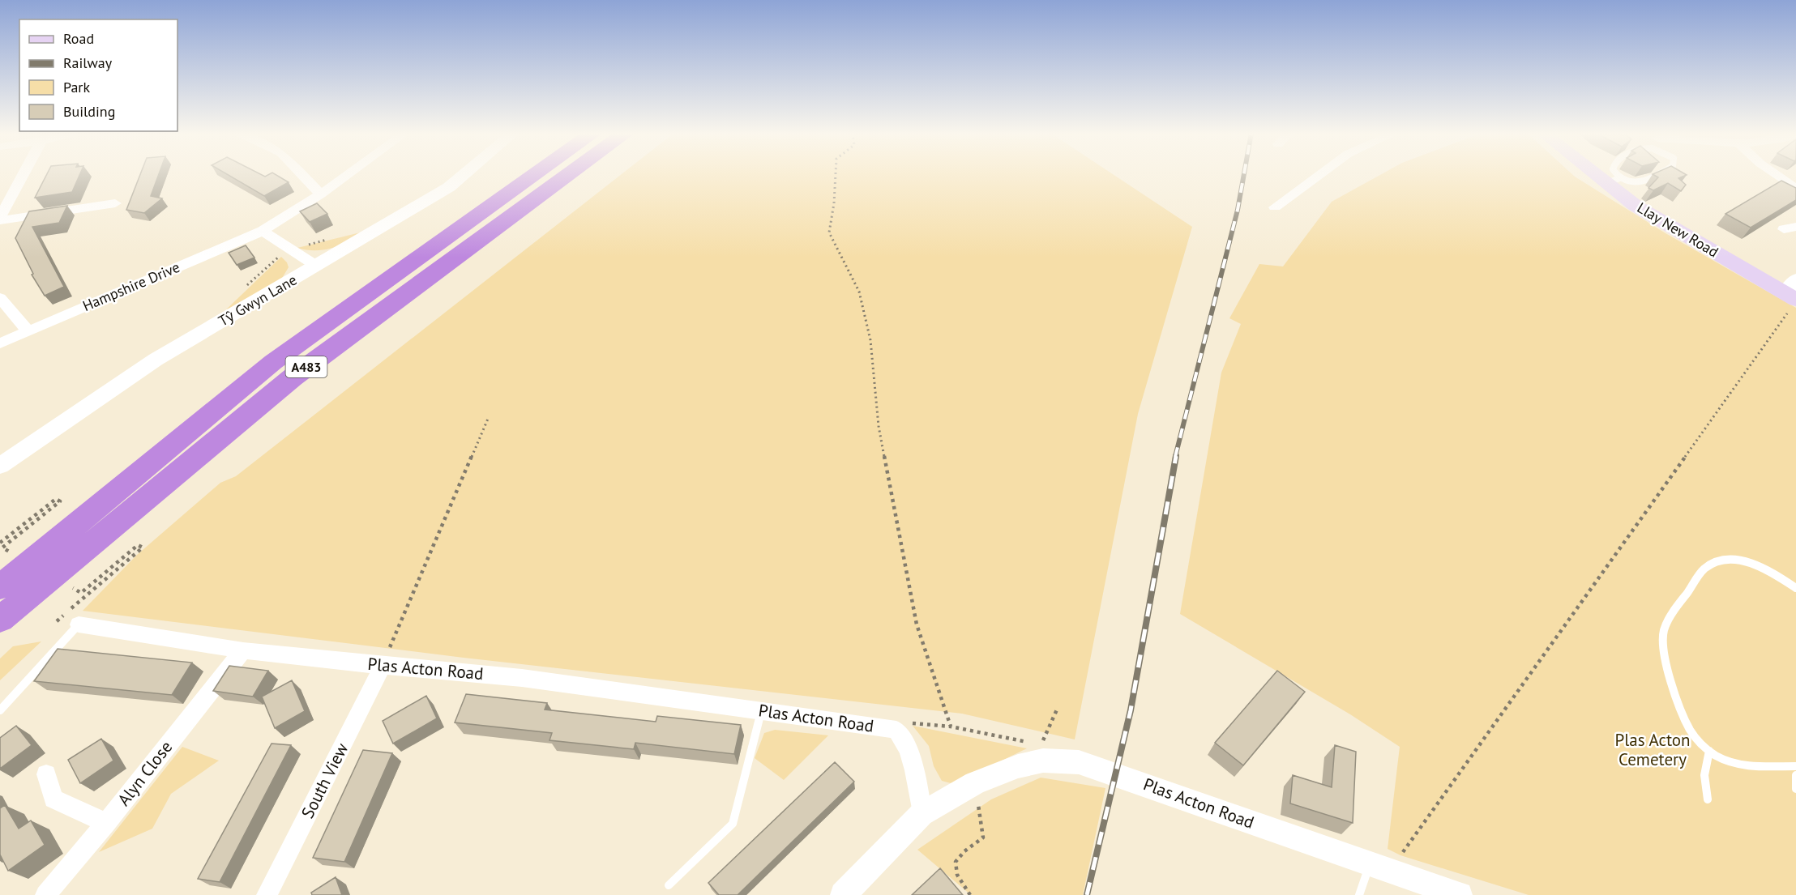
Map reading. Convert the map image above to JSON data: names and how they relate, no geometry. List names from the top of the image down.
{
  "streets": {
    "highway": ["A483"],
    "main road": ["Llay New Road"],
    "street": [
      "Hampshire Drive",
      "Tŷ Gwyn Lane",
      "Plas Acton Road",
      "Alyn Close",
      "South View"
    ]
  },
  "crossings": [
    ["Plas Acton Road", "Alyn Close"],
    ["Plas Acton Road", "South View"]
  ],
  "parks": ["Plas Acton Cemetery"],
  "legend": [
    "Road",
    "Railway",
    "Park",
    "Building"
  ]
}
